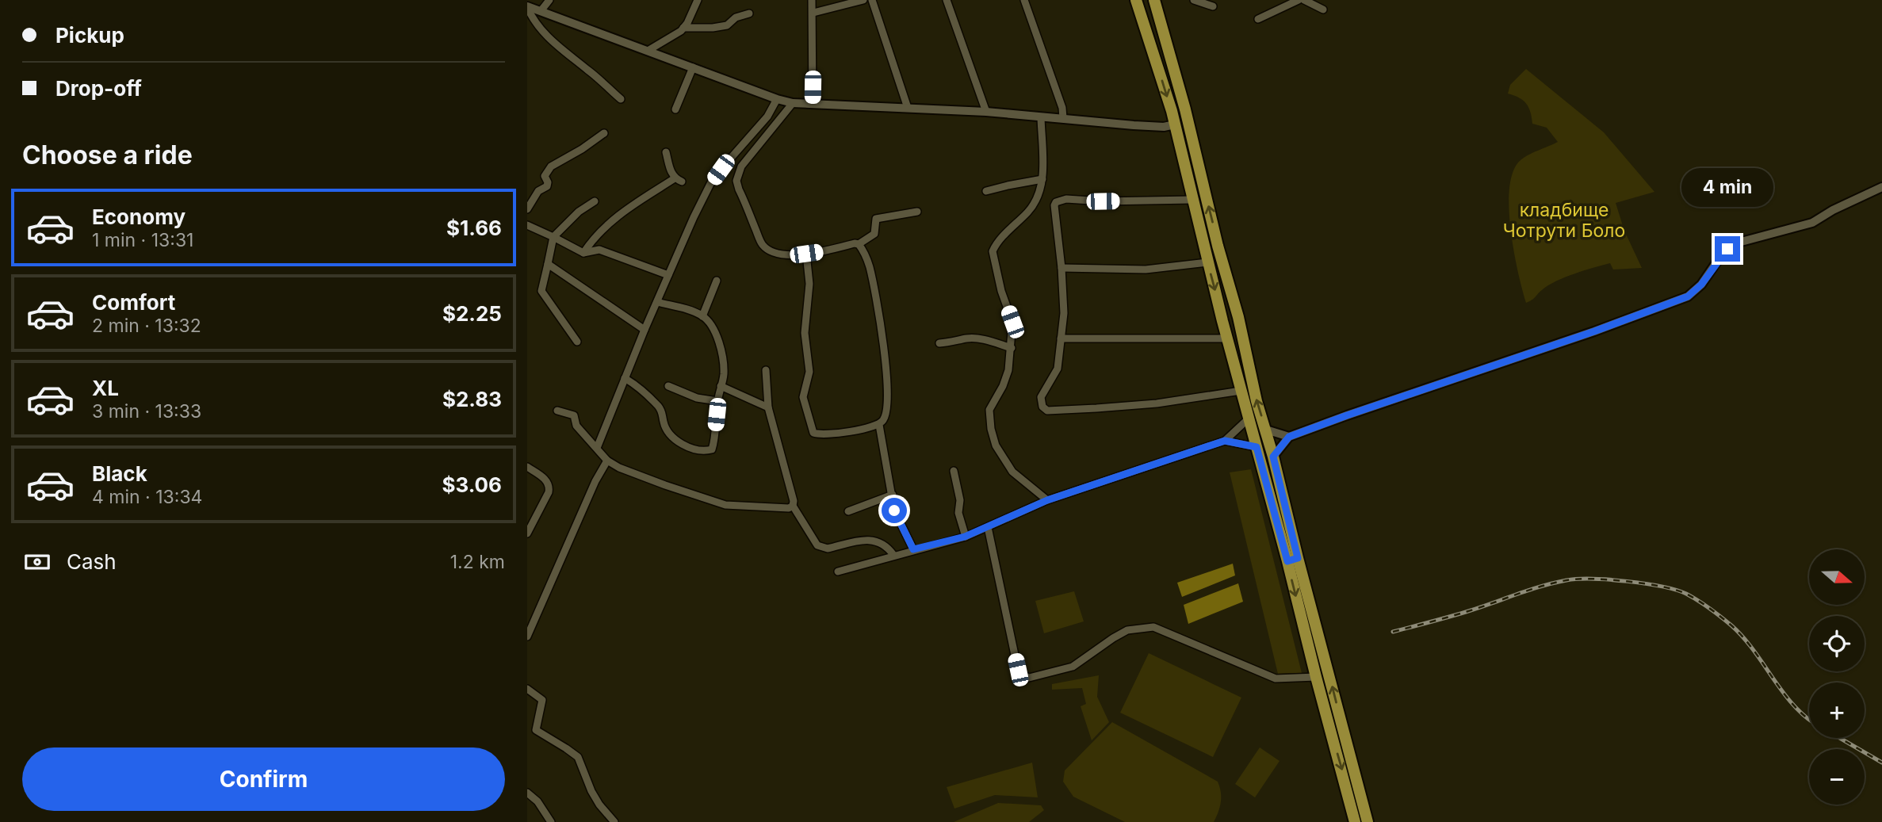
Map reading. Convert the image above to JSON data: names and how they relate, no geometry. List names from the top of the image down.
{
  "parks": ["кладбище Чотрути Боло"],
  "north": "right",
  "page": {
    "banner": ["Pickup", "Drop-off"],
    "heading": "Choose a ride",
    "bubble": "4 min",
    "list": [
      {
        "name": "Economy",
        "note": "1 min · 13:31",
        "value": "$1.66"
      },
      {
        "name": "Comfort",
        "note": "2 min · 13:32",
        "value": "$2.25"
      },
      {
        "name": "XL",
        "note": "3 min · 13:33",
        "value": "$2.83"
      },
      {
        "name": "Black",
        "note": "4 min · 13:34",
        "value": "$3.06"
      }
    ],
    "pay": ["Cash", "1.2 km"],
    "map_buttons": ["+", "−"],
    "buttons": "Confirm"
  }
}
